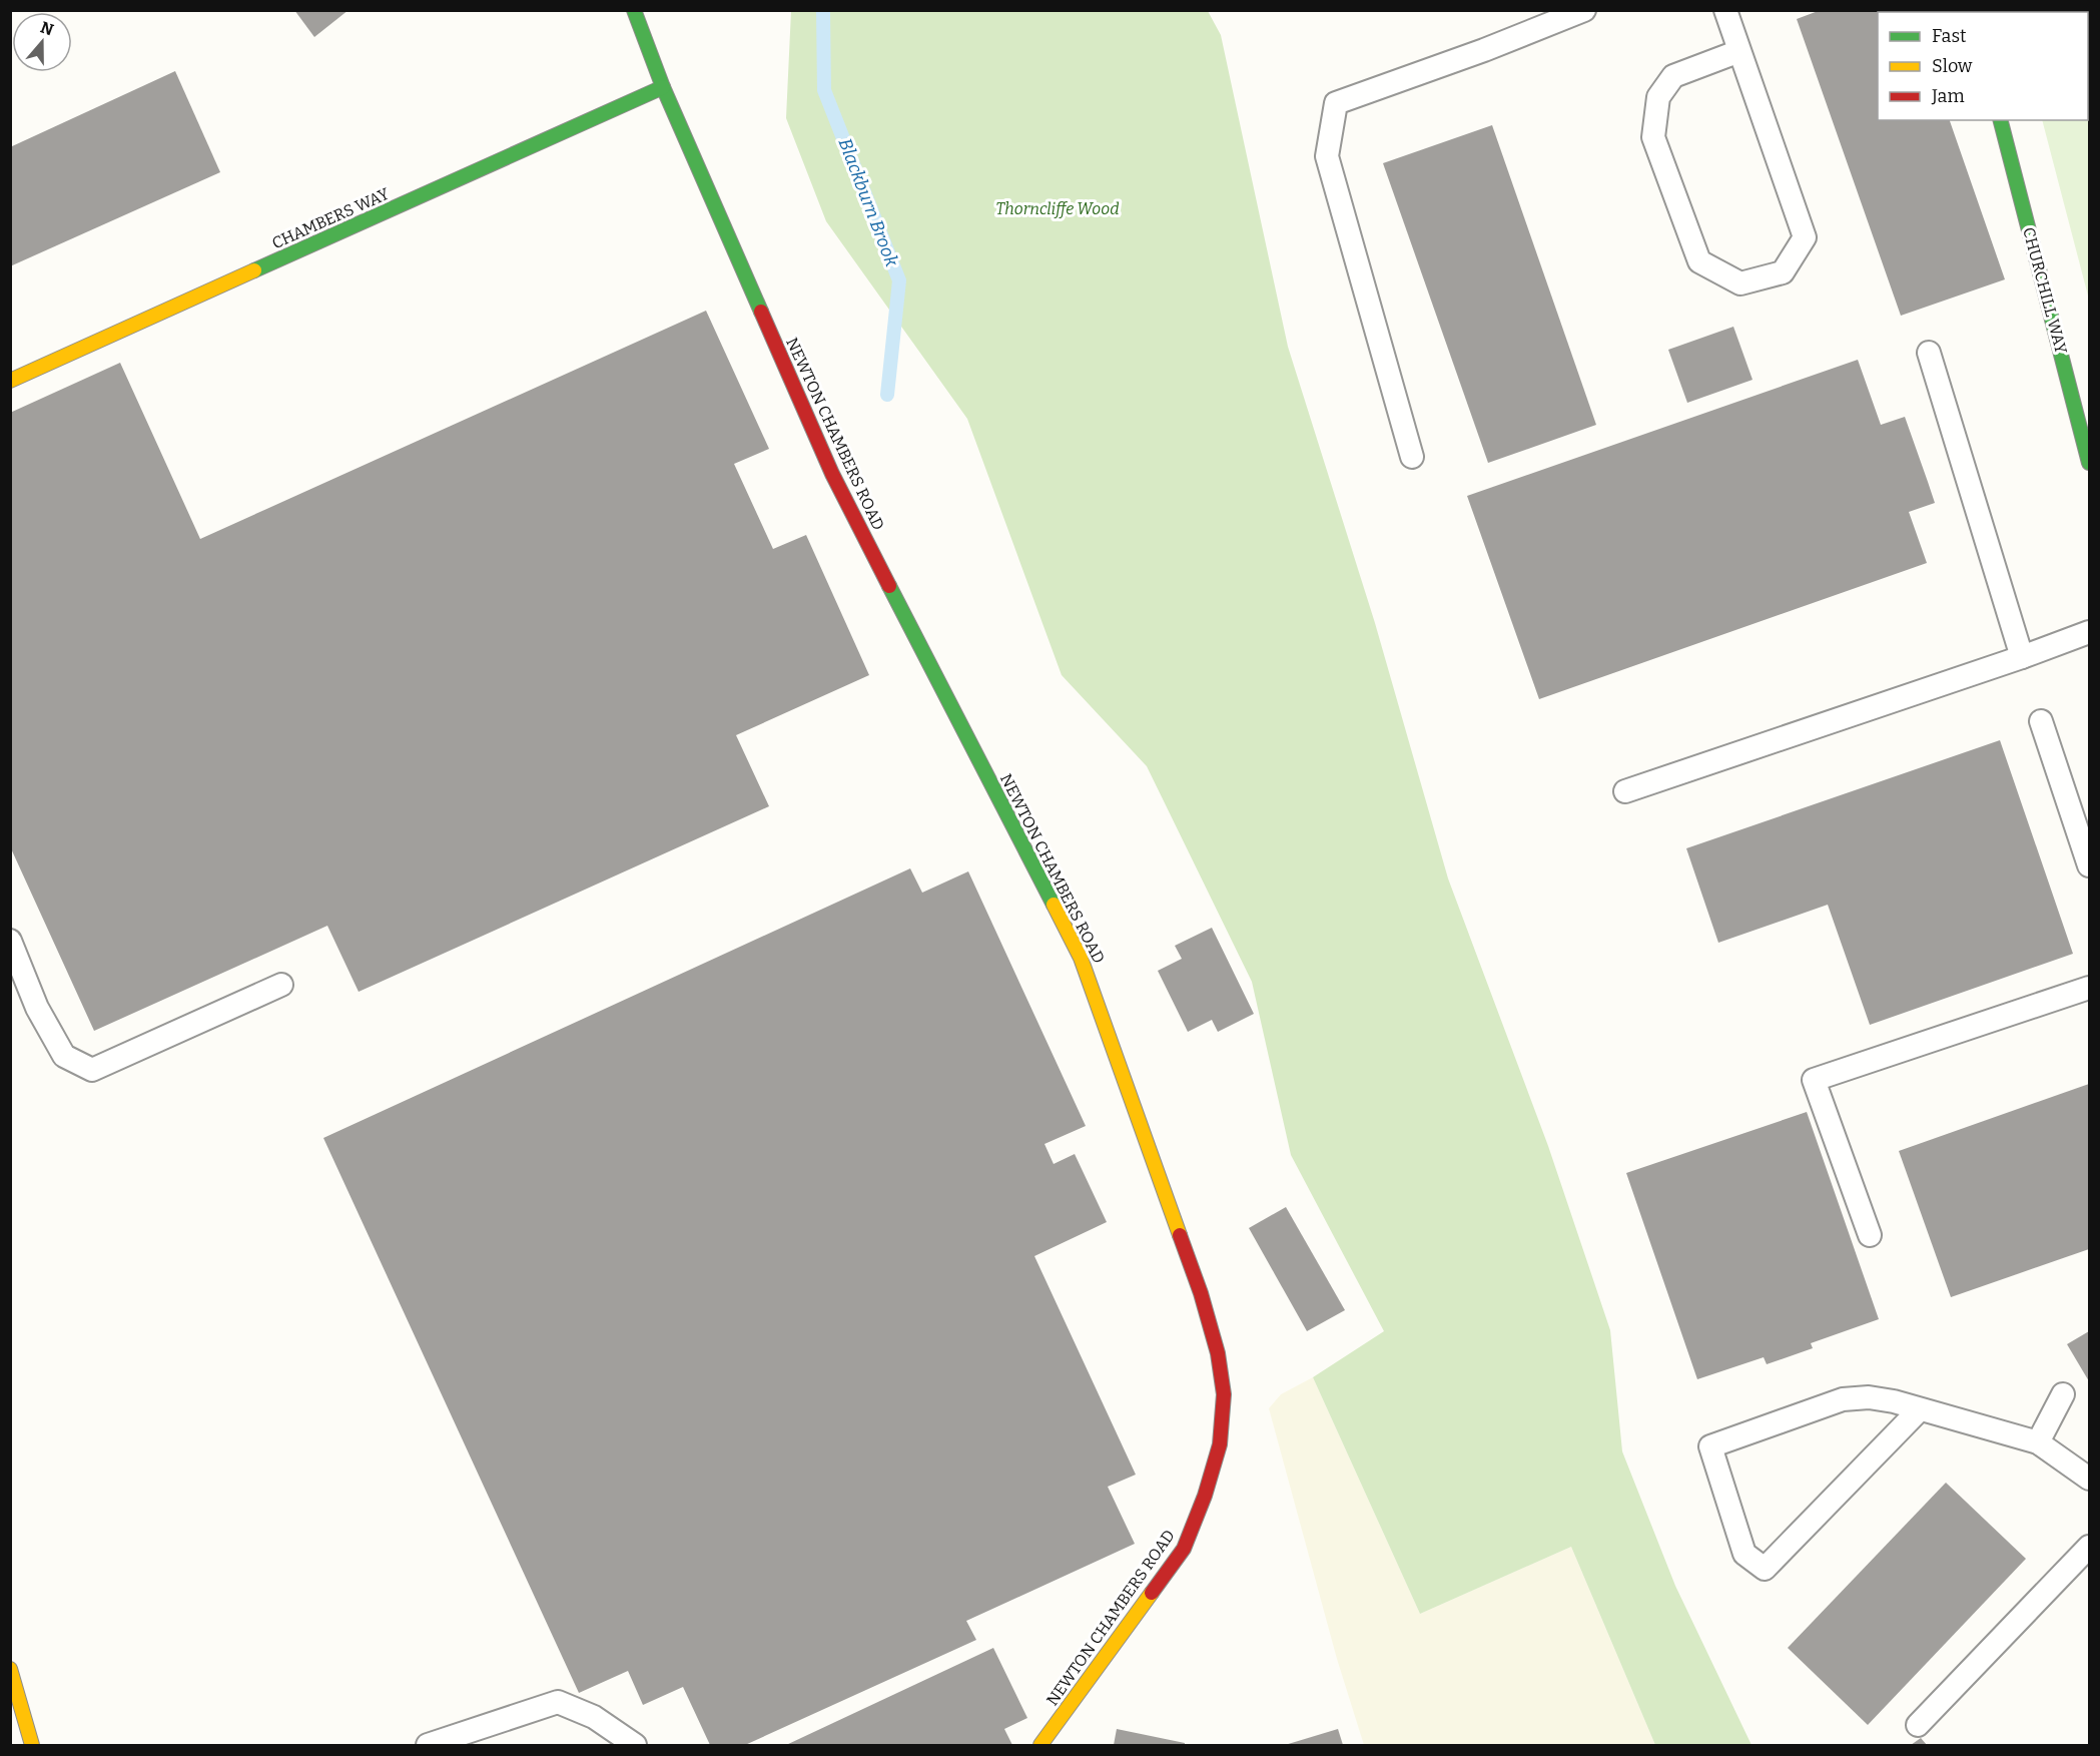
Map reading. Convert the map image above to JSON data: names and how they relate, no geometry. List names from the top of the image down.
{
  "streets": {
    "street": ["CHAMBERS WAY", "CHURCHILL WAY", "NEWTON CHAMBERS ROAD"]
  },
  "crossings": [
    ["CHAMBERS WAY", "NEWTON CHAMBERS ROAD"]
  ],
  "water": ["Blackburn Brook"],
  "parks": ["Thorncliffe Wood"],
  "legend": ["Fast", "Slow", "Jam"],
  "north": "top"
}
